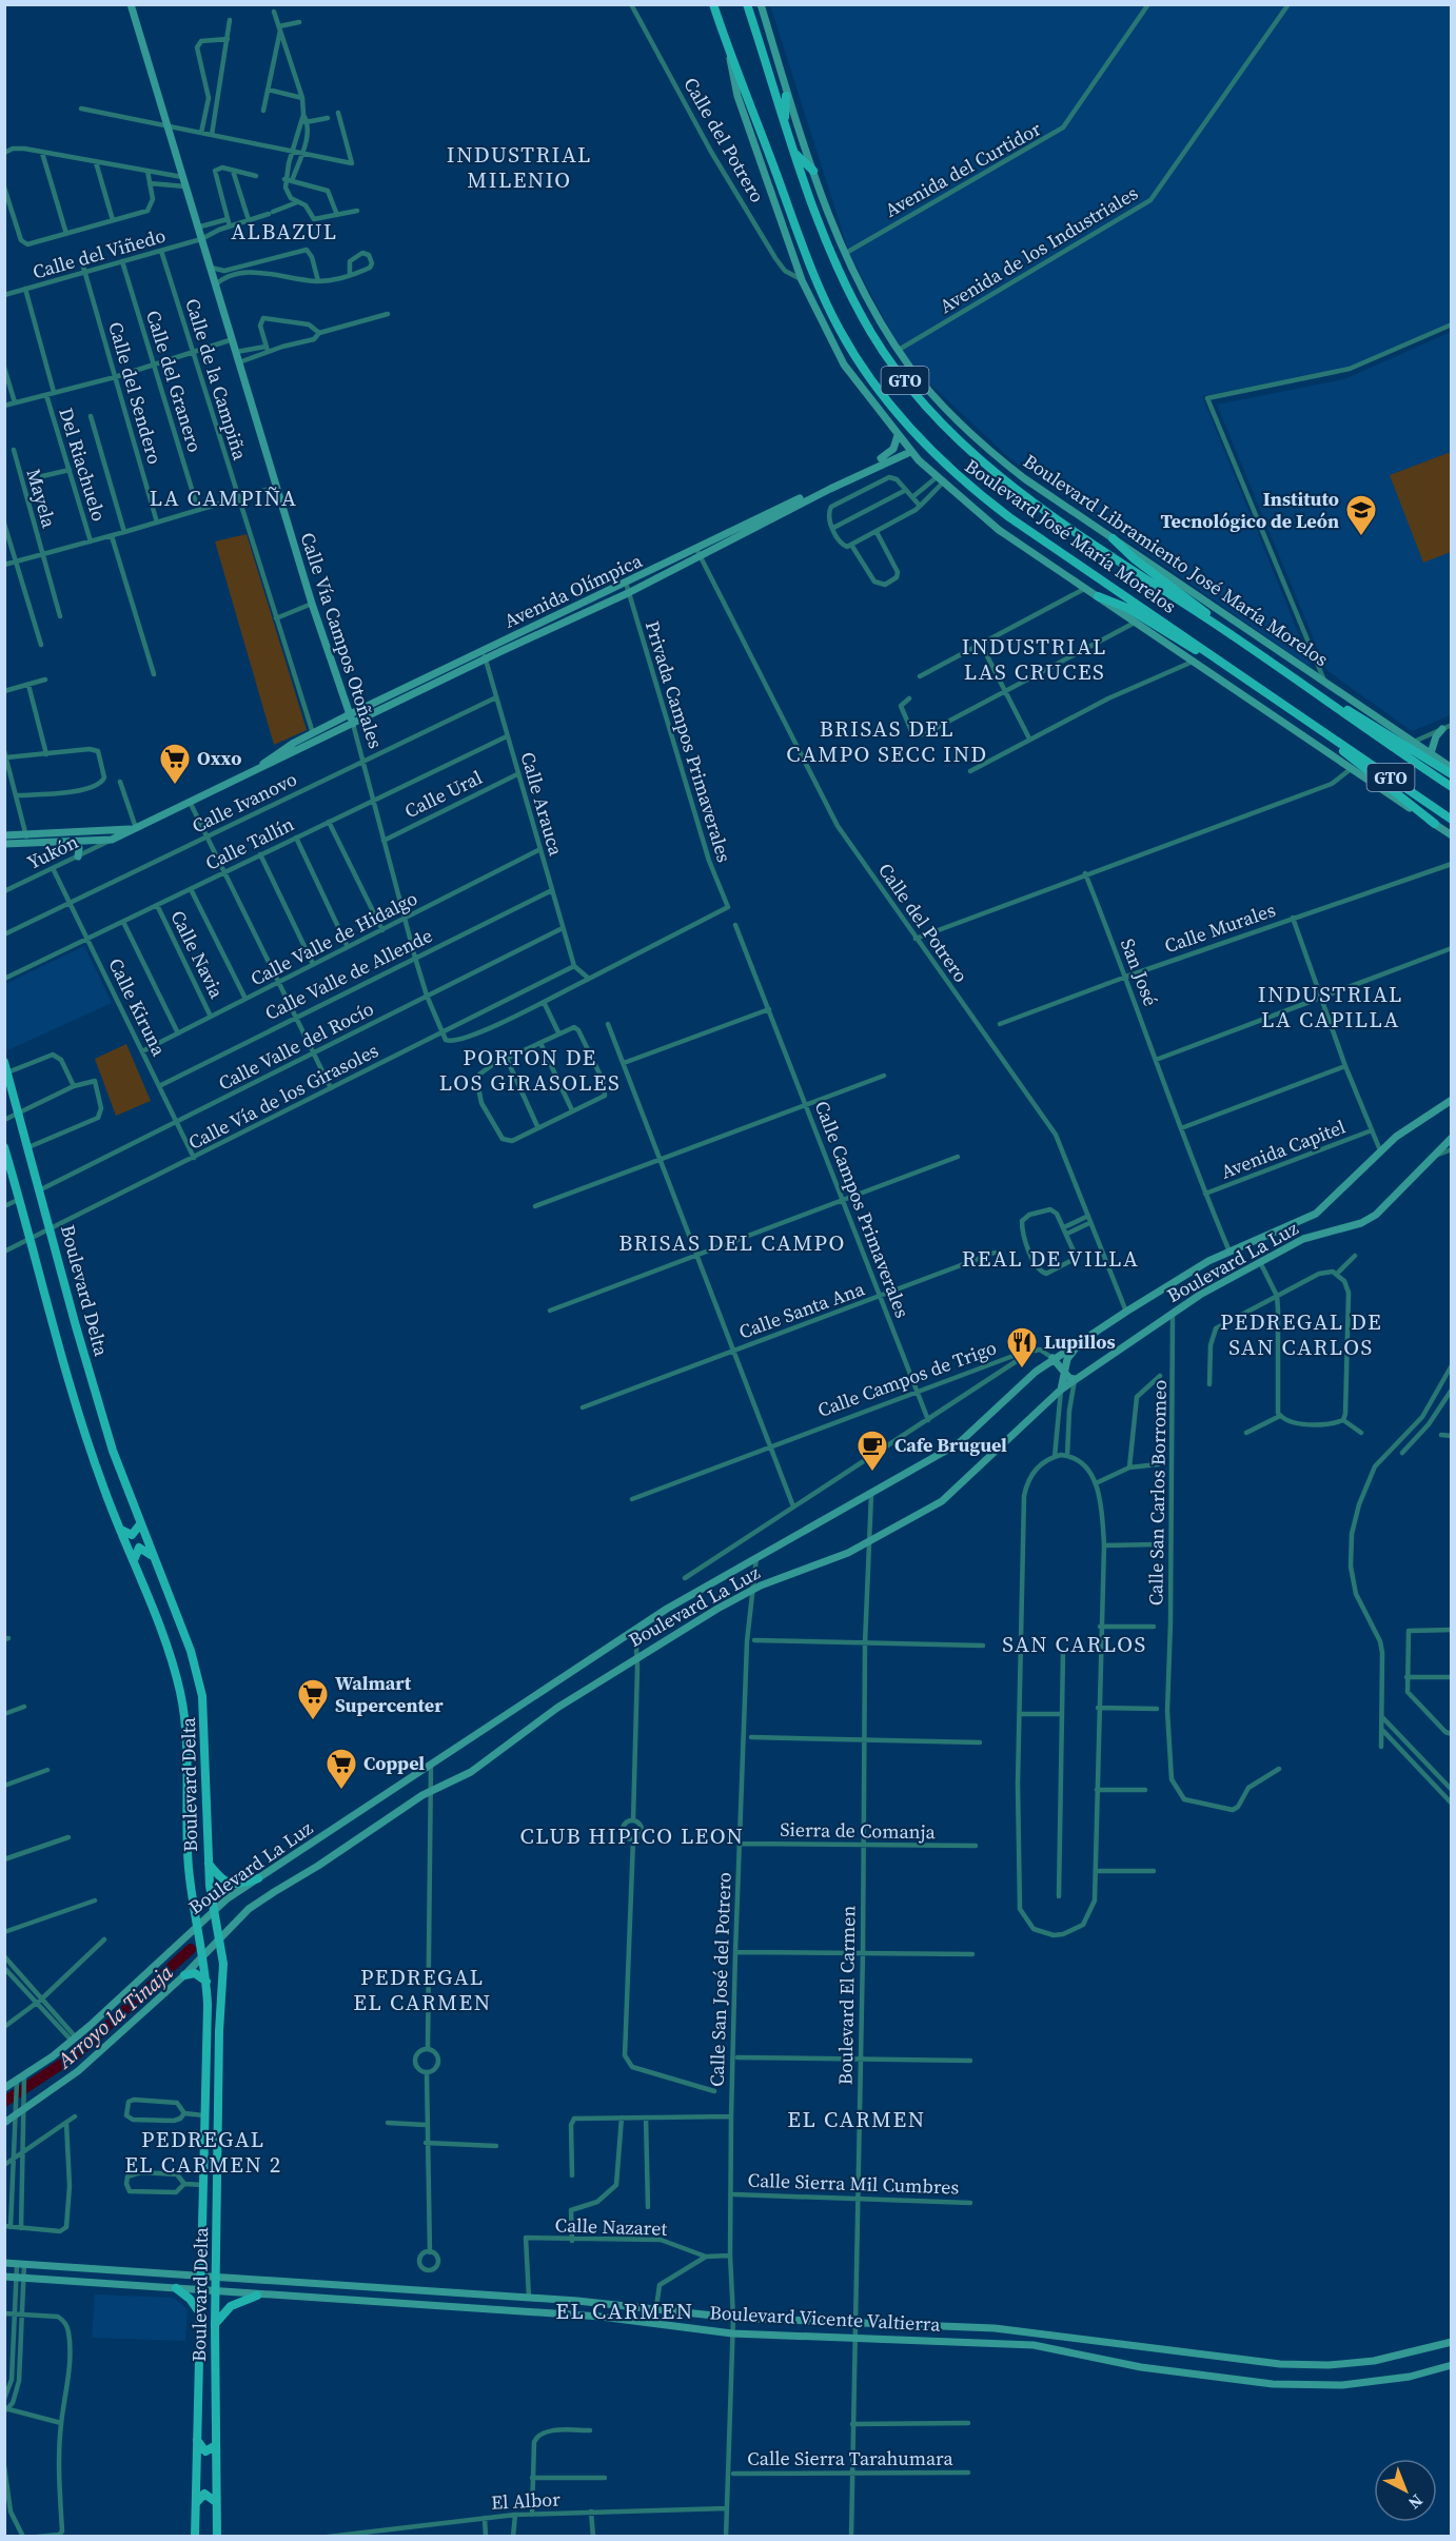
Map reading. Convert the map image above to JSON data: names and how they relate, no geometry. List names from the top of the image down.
{
  "streets": {
    "main road": [
      "GTO",
      "Boulevard José María Morelos",
      "Boulevard Libramiento José María Morelos",
      "Avenida Olímpica",
      "Calle Vía Campos Otoñales",
      "Boulevard La Luz",
      "Boulevard Delta",
      "Boulevard Vicente Valtierra"
    ],
    "street": [
      "Calle del Potrero",
      "Avenida del Curtidor",
      "Avenida de los Industriales",
      "Calle del Viñedo",
      "Calle de la Campiña",
      "Calle del Granero",
      "Calle del Sendero",
      "Del Riachuelo",
      "Mayela",
      "Privada Campos Primaverales",
      "Calle Ural",
      "Calle Ivanovo",
      "Calle Arauca",
      "Calle Tallín",
      "Yukón",
      "Calle Murales",
      "Calle Valle de Hidalgo",
      "Calle Navia",
      "San José",
      "Calle Valle de Allende",
      "Calle Kiruna",
      "Calle Valle del Rocío",
      "Calle Vía de los Girasoles",
      "Avenida Capitel",
      "Calle Campos Primaverales",
      "Calle Santa Ana",
      "Calle Campos de Trigo",
      "Calle San Carlos Borromeo",
      "Sierra de Comanja",
      "Calle San José del Potrero",
      "Boulevard El Carmen",
      "Calle Sierra Mil Cumbres",
      "Calle Nazaret",
      "Calle Sierra Tarahumara",
      "El Albor"
    ]
  },
  "crossings": [
    ["Calle del Potrero", "Avenida Olímpica"],
    ["Calle del Potrero", "Boulevard La Luz"],
    ["Avenida del Curtidor", "Boulevard Libramiento José María Morelos"],
    ["Avenida de los Industriales", "Boulevard Libramiento José María Morelos"],
    ["Calle del Viñedo", "Calle de la Campiña"],
    ["Calle del Viñedo", "Calle del Granero"],
    ["Calle del Viñedo", "Calle del Sendero"],
    ["Calle del Viñedo", "Calle Vía Campos Otoñales"],
    ["Calle de la Campiña", "Avenida Olímpica"],
    ["Avenida Olímpica", "Calle Vía Campos Otoñales"],
    ["Avenida Olímpica", "Privada Campos Primaverales"],
    ["Avenida Olímpica", "Calle Arauca"],
    ["Avenida Olímpica", "Yukón"],
    ["Calle Vía Campos Otoñales", "Calle Ural"],
    ["Calle Vía Campos Otoñales", "Calle Ivanovo"],
    ["Calle Vía Campos Otoñales", "Calle Tallín"],
    ["Calle Vía Campos Otoñales", "Calle Valle de Hidalgo"],
    ["Calle Vía Campos Otoñales", "Calle Valle de Allende"],
    ["Calle Vía Campos Otoñales", "Calle Valle del Rocío"],
    ["Calle Vía Campos Otoñales", "Calle Vía de los Girasoles"],
    ["Calle Ural", "Calle Arauca"],
    ["Calle Ivanovo", "Calle Arauca"],
    ["Calle Ivanovo", "Calle Kiruna"],
    ["Calle Arauca", "Calle Tallín"],
    ["Calle Arauca", "Calle Valle de Hidalgo"],
    ["Calle Arauca", "Calle Valle de Allende"],
    ["Calle Arauca", "Calle Valle del Rocío"],
    ["Calle Arauca", "Calle Vía de los Girasoles"],
    ["Calle Tallín", "Calle Navia"],
    ["Calle Tallín", "Calle Kiruna"],
    ["Yukón", "Calle Kiruna"],
    ["Calle Murales", "San José"],
    ["Calle Valle de Hidalgo", "Calle Navia"],
    ["Calle Valle de Hidalgo", "Calle Kiruna"],
    ["San José", "Avenida Capitel"],
    ["San José", "Boulevard La Luz"],
    ["Calle Valle de Allende", "Calle Kiruna"],
    ["Calle Kiruna", "Calle Valle del Rocío"],
    ["Calle Kiruna", "Calle Vía de los Girasoles"],
    ["Calle Valle del Rocío", "Boulevard Delta"],
    ["Calle Vía de los Girasoles", "Boulevard Delta"],
    ["Calle Campos Primaverales", "Calle Santa Ana"],
    ["Calle Campos Primaverales", "Calle Campos de Trigo"],
    ["Boulevard La Luz", "Boulevard Delta"],
    ["Boulevard La Luz", "Calle San Carlos Borromeo"],
    ["Boulevard La Luz", "Calle San José del Potrero"],
    ["Boulevard La Luz", "Boulevard El Carmen"],
    ["Boulevard Delta", "Boulevard Vicente Valtierra"],
    ["Sierra de Comanja", "Calle San José del Potrero"],
    ["Sierra de Comanja", "Boulevard El Carmen"],
    ["Calle San José del Potrero", "Calle Nazaret"],
    ["Calle San José del Potrero", "Boulevard Vicente Valtierra"],
    ["Calle San José del Potrero", "El Albor"],
    ["Boulevard El Carmen", "Calle Sierra Mil Cumbres"],
    ["Boulevard El Carmen", "Boulevard Vicente Valtierra"],
    ["Boulevard El Carmen", "Calle Sierra Tarahumara"],
    ["Calle Nazaret", "Boulevard Vicente Valtierra"]
  ],
  "districts": [
    "INDUSTRIAL MILENIO",
    "ALBAZUL",
    "LA CAMPIÑA",
    "INDUSTRIAL LAS CRUCES",
    "BRISAS DEL CAMPO SECC IND",
    "INDUSTRIAL LA CAPILLA",
    "PORTON DE LOS GIRASOLES",
    "BRISAS DEL CAMPO",
    "REAL DE VILLA",
    "PEDREGAL DE SAN CARLOS",
    "SAN CARLOS",
    "CLUB HIPICO LEON",
    "PEDREGAL EL CARMEN",
    "EL CARMEN",
    "PEDREGAL EL CARMEN 2",
    "EL CARMEN"
  ],
  "water": ["Arroyo la Tinaja"],
  "places": {
    "school or university": ["Instituto Tecnológico de León"],
    "supermarket": ["Oxxo", "Walmart Supercenter", "Coppel"],
    "restaurant": ["Lupillos"],
    "cafe": ["Cafe Bruguel"]
  },
  "north": "bottom right"
}
